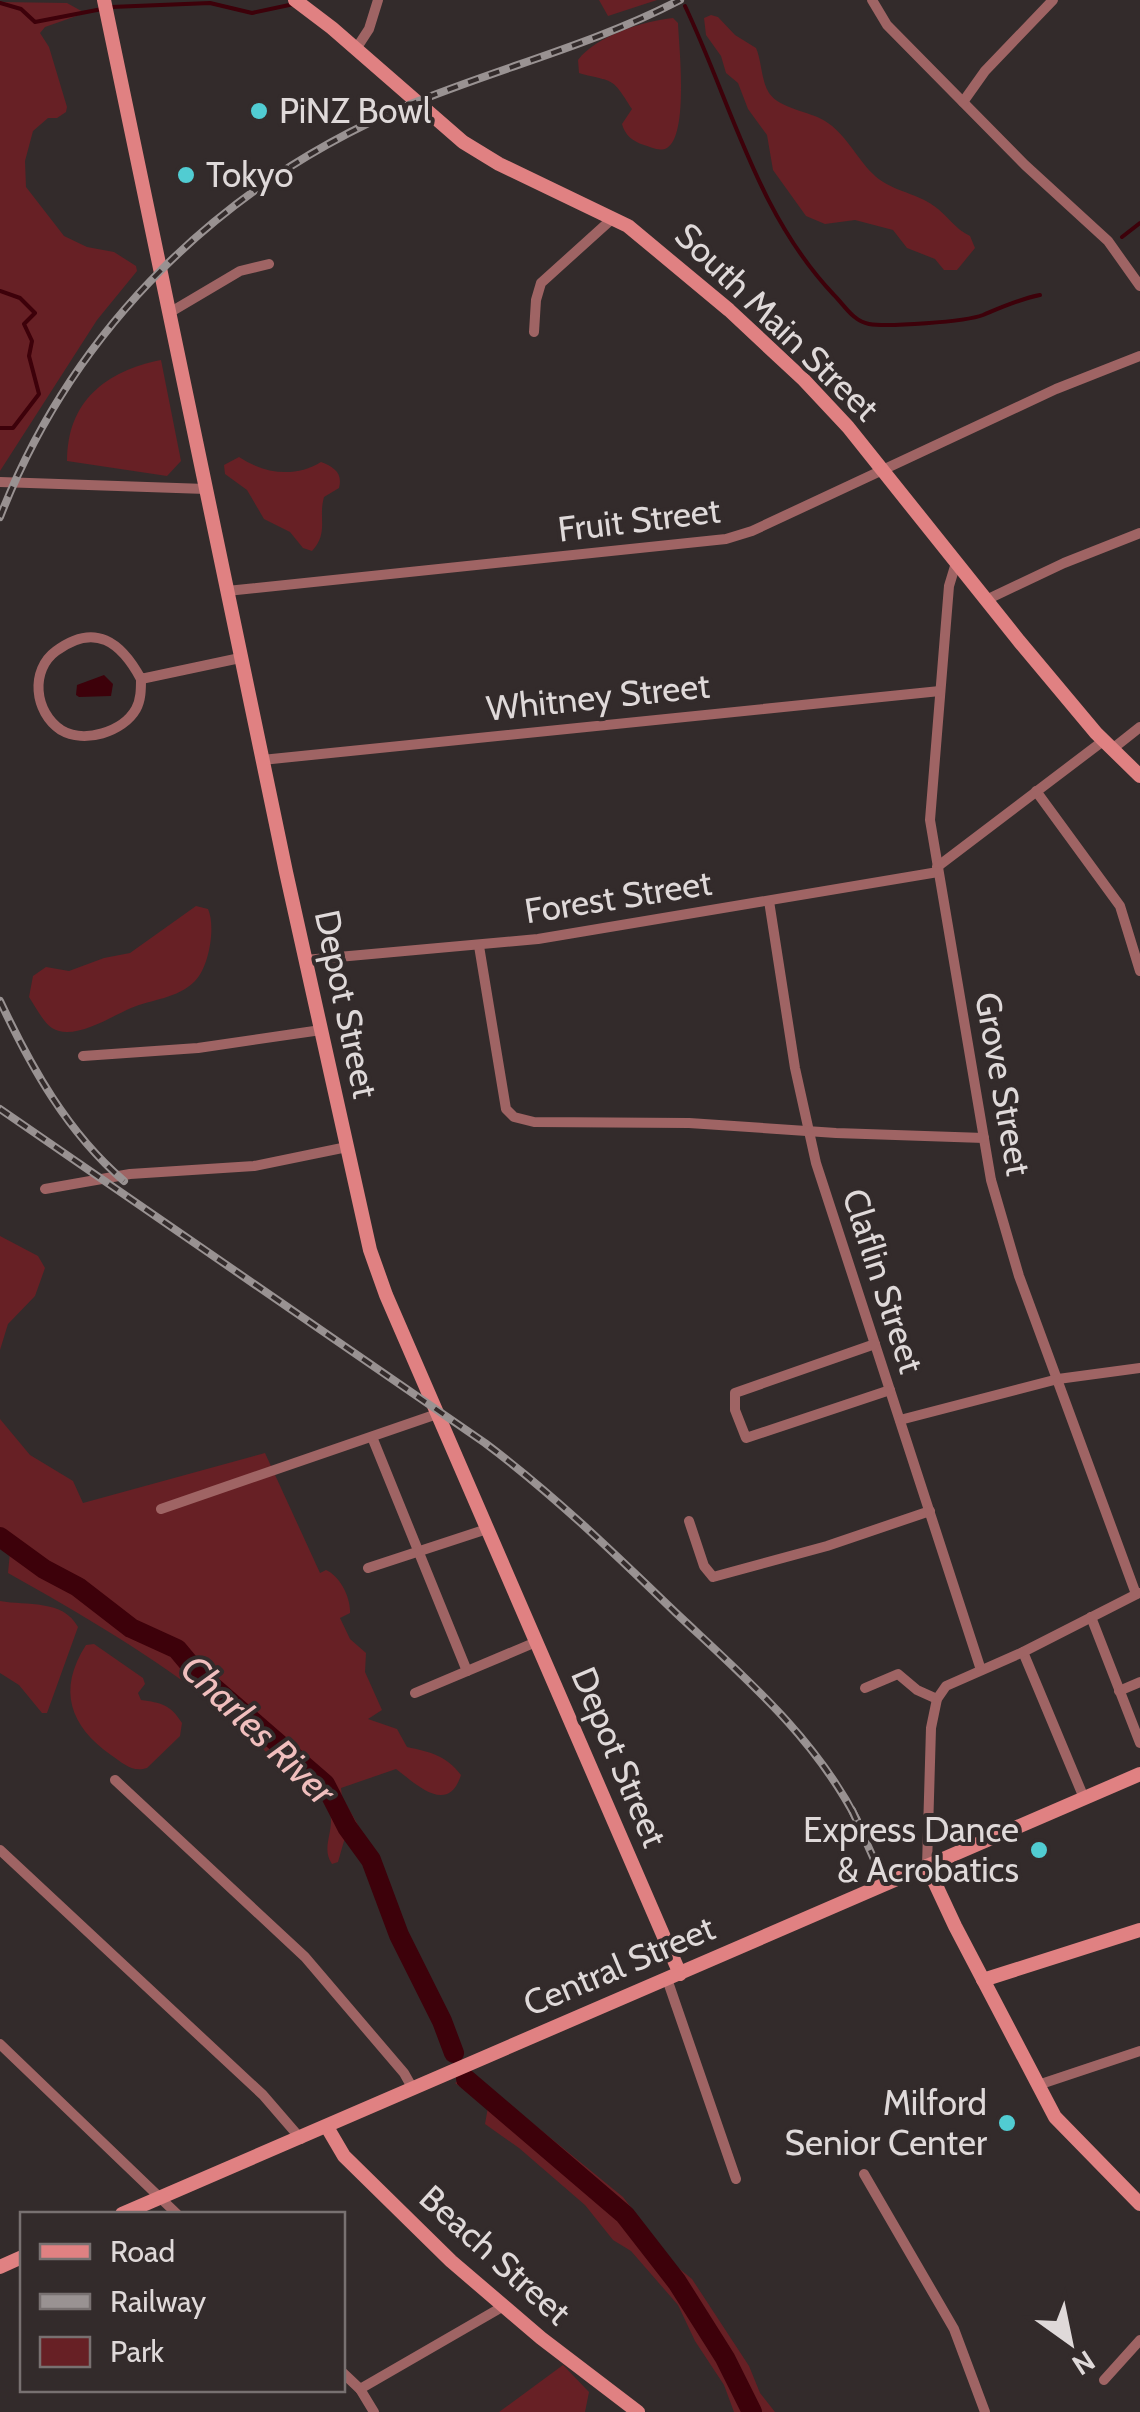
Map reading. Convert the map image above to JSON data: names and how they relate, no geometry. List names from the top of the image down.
{
  "streets": {
    "main road": [
      "South Main Street",
      "Depot Street",
      "Central Street",
      "Beach Street"
    ],
    "street": [
      "Fruit Street",
      "Whitney Street",
      "Forest Street",
      "Grove Street",
      "Claflin Street"
    ]
  },
  "crossings": [
    ["South Main Street", "Fruit Street"],
    ["South Main Street", "Forest Street"],
    ["South Main Street", "Grove Street"],
    ["Fruit Street", "Depot Street"],
    ["Whitney Street", "Depot Street"],
    ["Whitney Street", "Grove Street"],
    ["Forest Street", "Depot Street"],
    ["Forest Street", "Grove Street"],
    ["Forest Street", "Claflin Street"],
    ["Depot Street", "Central Street"],
    ["Central Street", "Beach Street"]
  ],
  "water": ["Charles River"],
  "places": [
    "PiNZ Bowl",
    "Tokyo",
    "Express Dance & Acrobatics",
    "Milford Senior Center"
  ],
  "legend": ["Road", "Railway", "Park"],
  "north": "bottom right"
}
